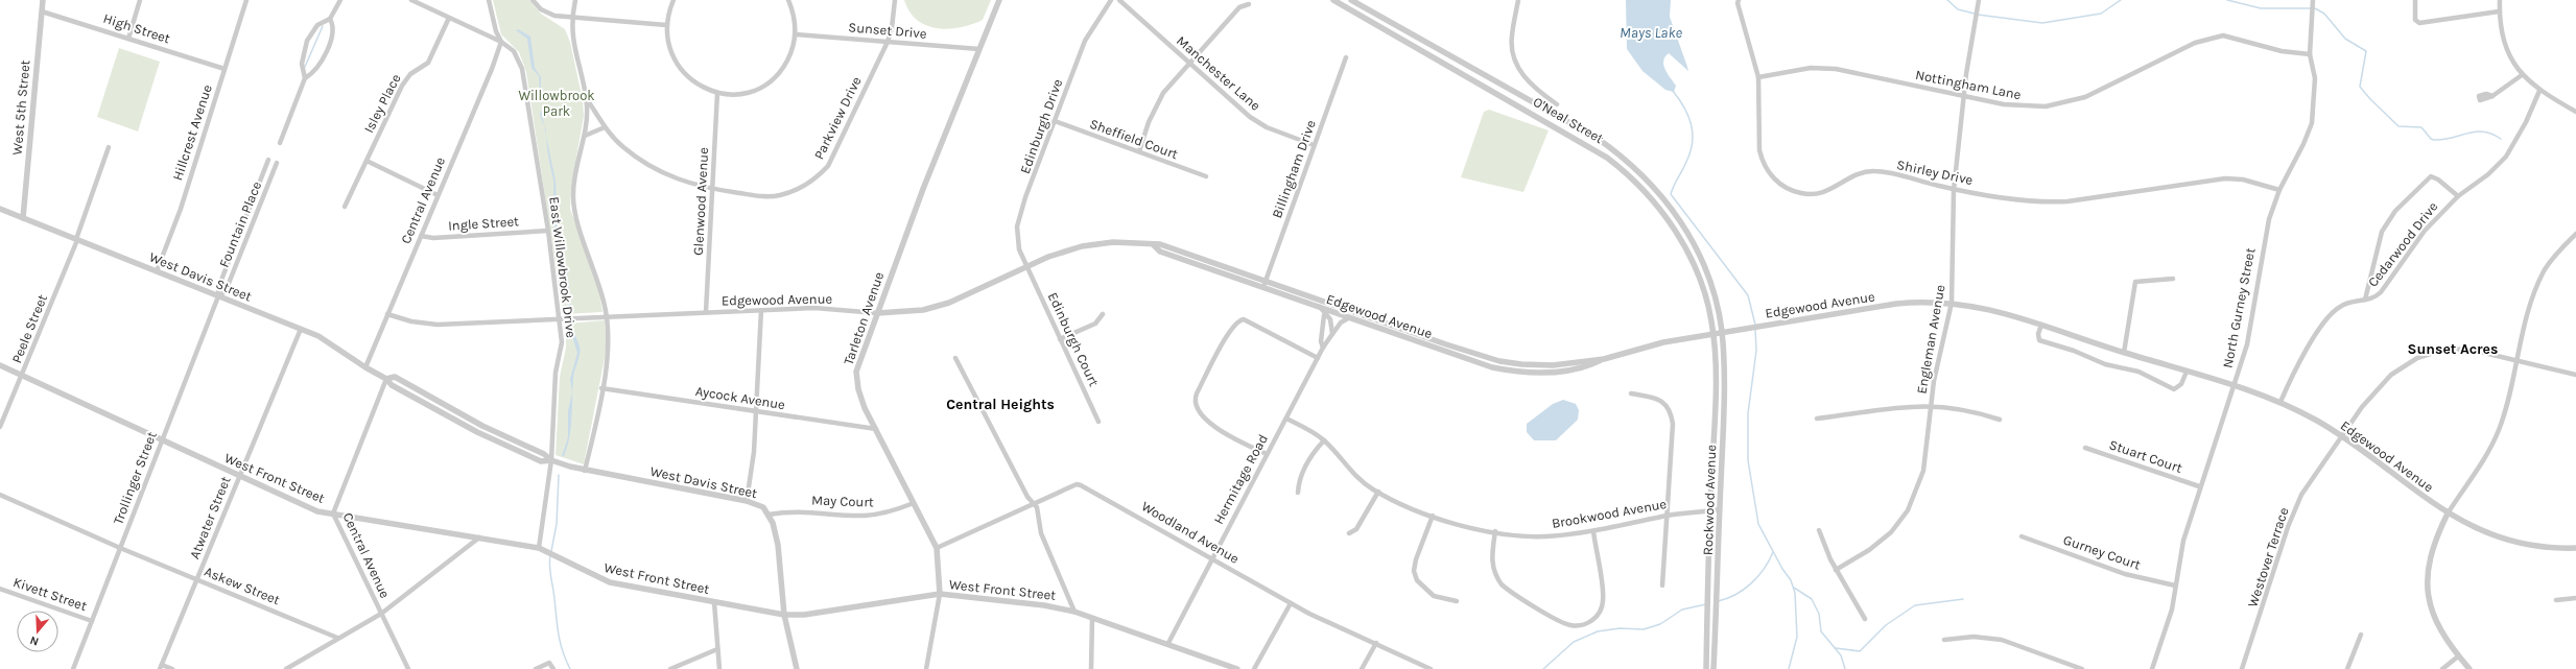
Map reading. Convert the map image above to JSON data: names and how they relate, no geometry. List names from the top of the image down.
{
  "streets": {
    "street": [
      "High Street",
      "Sunset Drive",
      "Manchester Lane",
      "Nottingham Lane",
      "Isley Place",
      "West 5th Street",
      "Parkview Drive",
      "O'Neal Street",
      "Edinburgh Drive",
      "Hillcrest Avenue",
      "Sheffield Court",
      "Billingham Drive",
      "Shirley Drive",
      "Central Avenue",
      "Glenwood Avenue",
      "Ingle Street",
      "Fountain Place",
      "Cedarwood Drive",
      "East Willowbrook Drive",
      "West Davis Street",
      "Edgewood Avenue",
      "North Gurney Street",
      "Tarleton Avenue",
      "Peele Street",
      "Edinburgh Court",
      "Engleman Avenue",
      "Aycock Avenue",
      "Stuart Court",
      "Trollinger Street",
      "West Front Street",
      "Hermitage Road",
      "Rockwood Avenue",
      "May Court",
      "Brookwood Avenue",
      "Atwater Street",
      "Woodland Avenue",
      "Gurney Court",
      "Westover Terrace",
      "Askew Street",
      "Kivett Street"
    ]
  },
  "crossings": [
    ["High Street", "West 5th Street"],
    ["High Street", "Hillcrest Avenue"],
    ["Sunset Drive", "Parkview Drive"],
    ["Sunset Drive", "Tarleton Avenue"],
    ["Manchester Lane", "Billingham Drive"],
    ["Nottingham Lane", "Shirley Drive"],
    ["Nottingham Lane", "North Gurney Street"],
    ["Nottingham Lane", "Engleman Avenue"],
    ["West 5th Street", "West Davis Street"],
    ["Parkview Drive", "Glenwood Avenue"],
    ["O'Neal Street", "Edgewood Avenue"],
    ["O'Neal Street", "Rockwood Avenue"],
    ["Edinburgh Drive", "Sheffield Court"],
    ["Edinburgh Drive", "Edgewood Avenue"],
    ["Edinburgh Drive", "Edinburgh Court"],
    ["Hillcrest Avenue", "West Davis Street"],
    ["Billingham Drive", "Edgewood Avenue"],
    ["Shirley Drive", "North Gurney Street"],
    ["Shirley Drive", "Engleman Avenue"],
    ["Central Avenue", "Ingle Street"],
    ["Central Avenue", "East Willowbrook Drive"],
    ["Central Avenue", "West Davis Street"],
    ["Central Avenue", "Edgewood Avenue"],
    ["Central Avenue", "West Front Street"],
    ["Glenwood Avenue", "Edgewood Avenue"],
    ["Ingle Street", "East Willowbrook Drive"],
    ["Fountain Place", "West Davis Street"],
    ["Fountain Place", "Trollinger Street"],
    ["Cedarwood Drive", "Edgewood Avenue"],
    ["East Willowbrook Drive", "West Davis Street"],
    ["East Willowbrook Drive", "Edgewood Avenue"],
    ["East Willowbrook Drive", "West Front Street"],
    ["West Davis Street", "Peele Street"],
    ["West Davis Street", "Trollinger Street"],
    ["West Davis Street", "West Front Street"],
    ["West Davis Street", "May Court"],
    ["West Davis Street", "Atwater Street"],
    ["Edgewood Avenue", "North Gurney Street"],
    ["Edgewood Avenue", "Tarleton Avenue"],
    ["Edgewood Avenue", "Edinburgh Court"],
    ["Edgewood Avenue", "Engleman Avenue"],
    ["Edgewood Avenue", "Hermitage Road"],
    ["Edgewood Avenue", "Rockwood Avenue"],
    ["Edgewood Avenue", "Westover Terrace"],
    ["North Gurney Street", "Stuart Court"],
    ["North Gurney Street", "Gurney Court"],
    ["Tarleton Avenue", "Aycock Avenue"],
    ["Tarleton Avenue", "West Front Street"],
    ["Tarleton Avenue", "May Court"],
    ["Tarleton Avenue", "Woodland Avenue"],
    ["Peele Street", "West Front Street"],
    ["Trollinger Street", "West Front Street"],
    ["Trollinger Street", "Askew Street"],
    ["Trollinger Street", "Kivett Street"],
    ["West Front Street", "Hermitage Road"],
    ["West Front Street", "Atwater Street"],
    ["Hermitage Road", "Brookwood Avenue"],
    ["Hermitage Road", "Woodland Avenue"],
    ["Rockwood Avenue", "Brookwood Avenue"],
    ["Atwater Street", "Askew Street"]
  ],
  "districts": ["Sunset Acres", "Central Heights"],
  "water": ["Mays Lake"],
  "parks": ["Willowbrook Park"],
  "north": "bottom"
}
